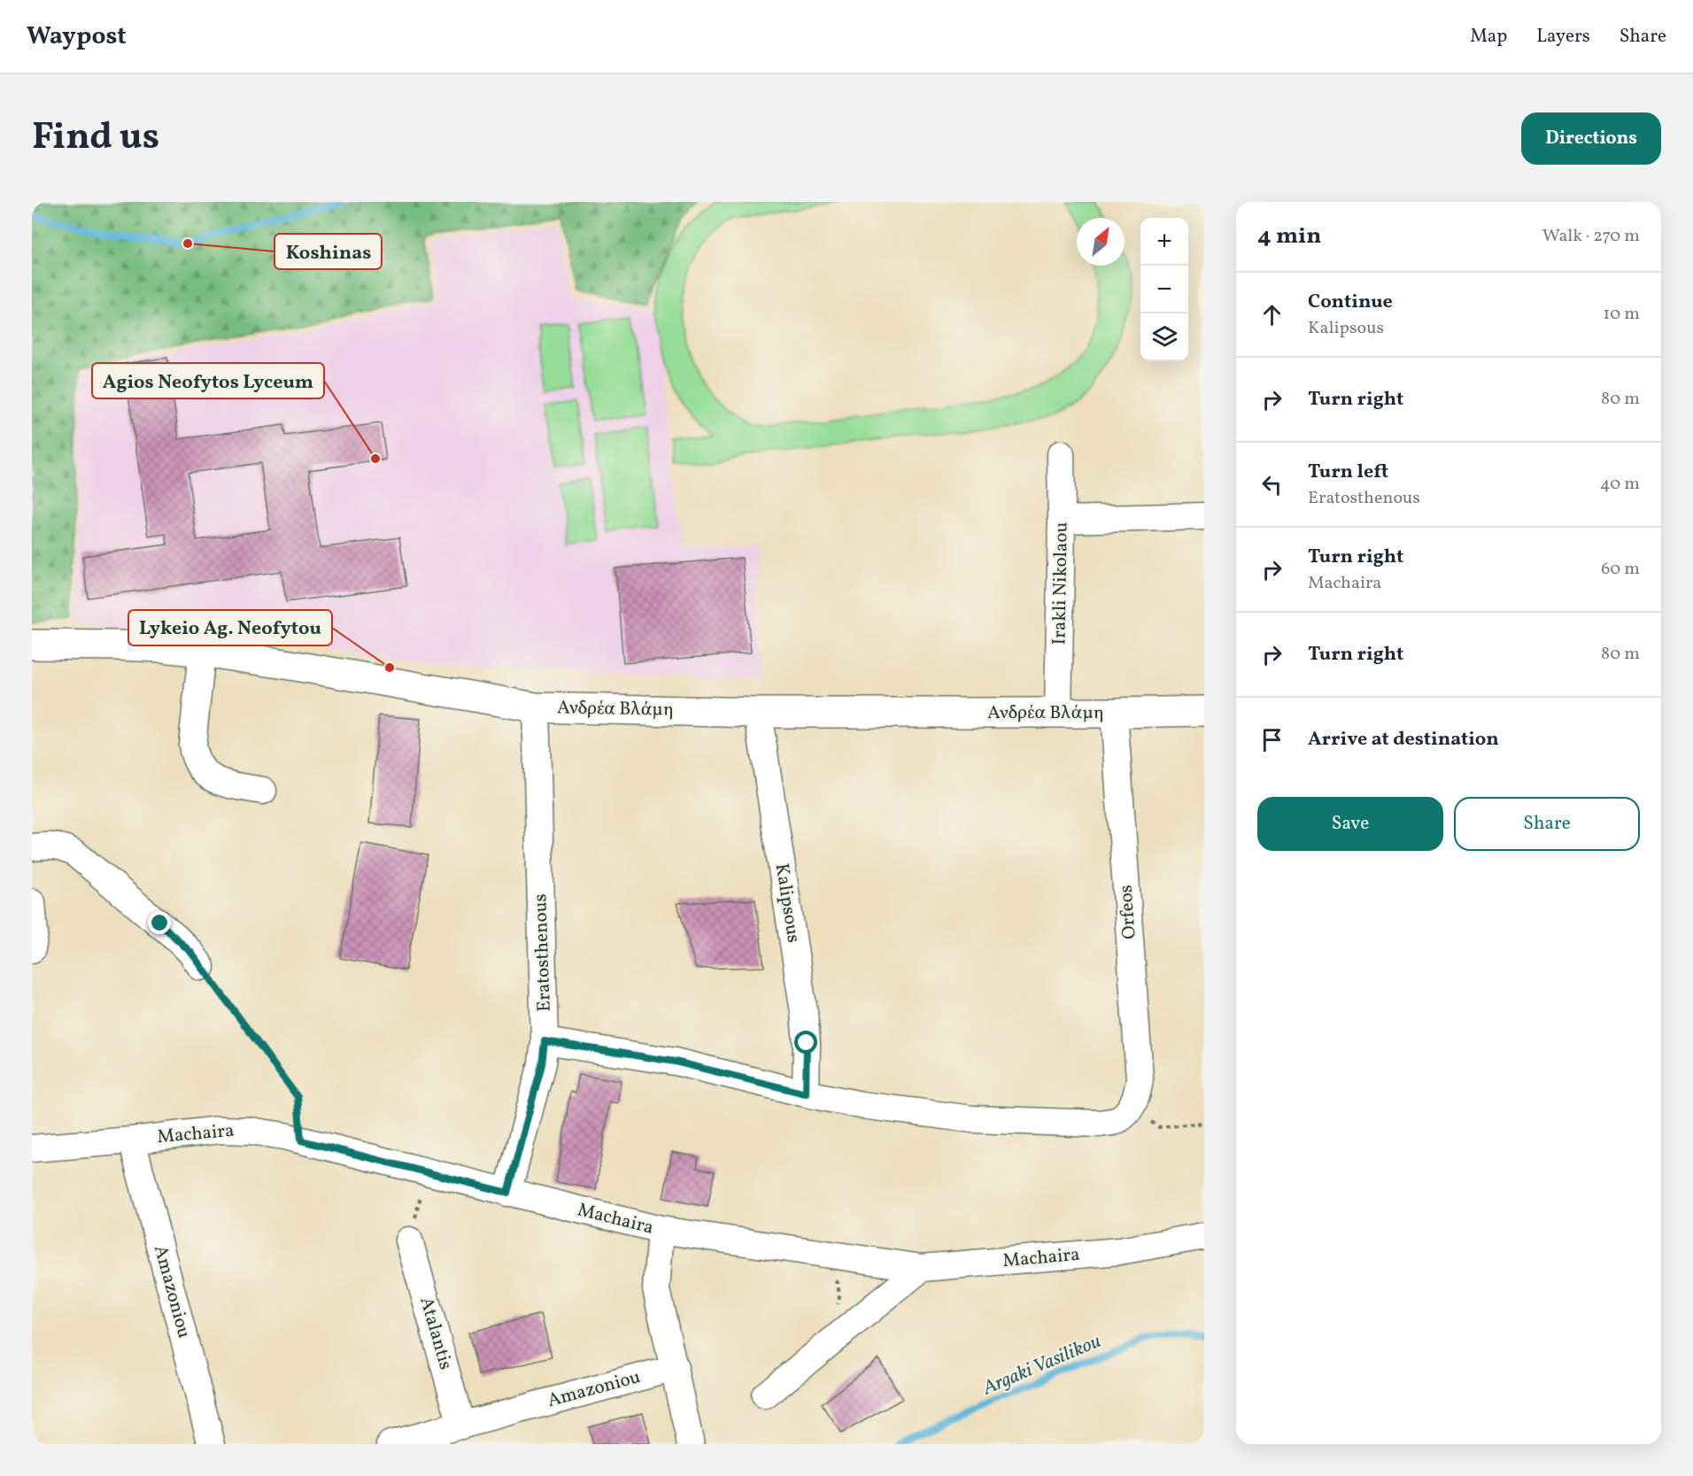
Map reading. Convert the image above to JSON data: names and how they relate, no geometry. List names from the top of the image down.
{
  "streets": {
    "street": [
      "Irakli Nikolaou",
      "Ανδρέα Βλάμη",
      "Kalipsous",
      "Orfeos",
      "Eratosthenous",
      "Machaira",
      "Amazoniou",
      "Atalantis"
    ]
  },
  "crossings": [
    ["Irakli Nikolaou", "Ανδρέα Βλάμη"],
    ["Ανδρέα Βλάμη", "Kalipsous"],
    ["Ανδρέα Βλάμη", "Orfeos"],
    ["Ανδρέα Βλάμη", "Eratosthenous"],
    ["Eratosthenous", "Machaira"],
    ["Machaira", "Amazoniou"],
    ["Amazoniou", "Atalantis"]
  ],
  "water": ["Argaki Vasilikou"],
  "places": ["Koshinas", "Agios Neofytos Lyceum", "Lykeio Ag. Neofytou"],
  "north": "top right",
  "page": {
    "header": "Waypost",
    "nav": ["Map", "Layers", "Share"],
    "title": "Find us",
    "buttons": [
      "Directions",
      ["Save", "Share"]
    ],
    "heading": ["4 min", "Walk · 270 m"],
    "map_buttons": ["+", "−"],
    "list": [
      ["Continue", "Kalipsous", "10 m"],
      ["Turn right", "80 m"],
      ["Turn left", "Eratosthenous", "40 m"],
      ["Turn right", "Machaira", "60 m"],
      ["Turn right", "80 m"],
      "Arrive at destination"
    ]
  }
}
